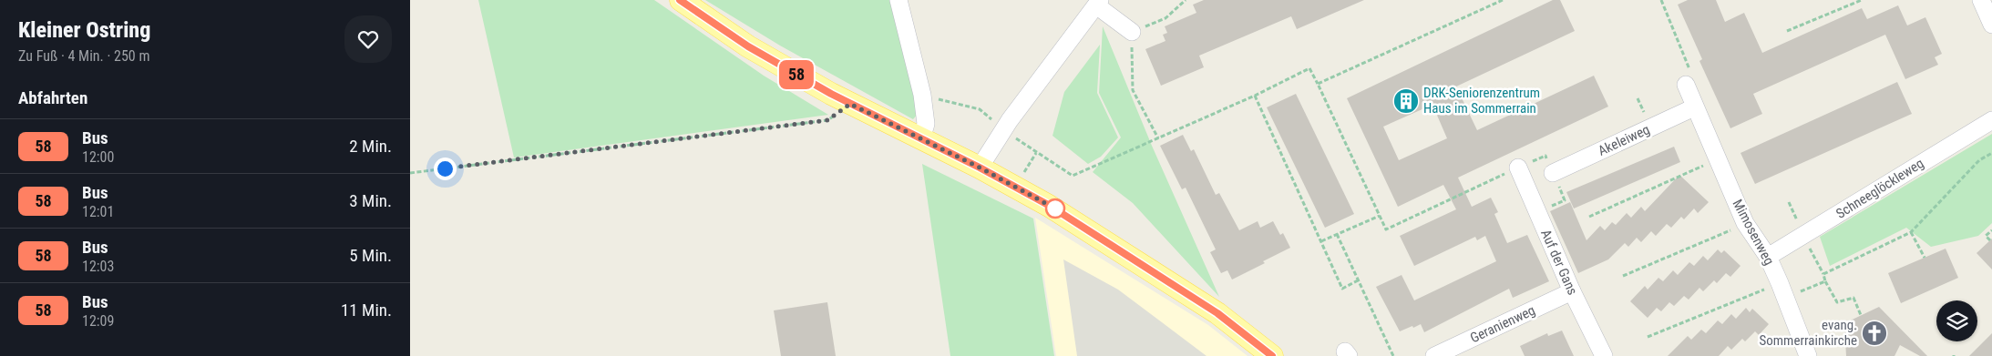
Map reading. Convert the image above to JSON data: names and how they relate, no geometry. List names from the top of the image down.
{
  "streets": {
    "street": [
      "Akeleiweg",
      "Schneeglöckleweg",
      "Mimosenweg",
      "Auf der Gans",
      "Geranienweg"
    ]
  },
  "crossings": [
    ["Akeleiweg", "Mimosenweg"],
    ["Schneeglöckleweg", "Mimosenweg"],
    ["Auf der Gans", "Geranienweg"]
  ],
  "places": {
    "building": ["DRK-Seniorenzentrum Haus im Sommerrain"],
    "church": ["evang. Sommerrainkirche"]
  },
  "lines": ["bus line 58"],
  "page": {
    "heading": [
      ["Kleiner Ostring", "Zu Fuß · 4 Min. · 250 m"],
      "Abfahrten"
    ],
    "on_map": "58",
    "list": [
      {
        "mark": "58",
        "name": "Bus",
        "note": "12:00",
        "value": "2 Min."
      },
      {
        "mark": "58",
        "name": "Bus",
        "note": "12:01",
        "value": "3 Min."
      },
      {
        "mark": "58",
        "name": "Bus",
        "note": "12:03",
        "value": "5 Min."
      },
      {
        "mark": "58",
        "name": "Bus",
        "note": "12:09",
        "value": "11 Min."
      }
    ]
  }
}
